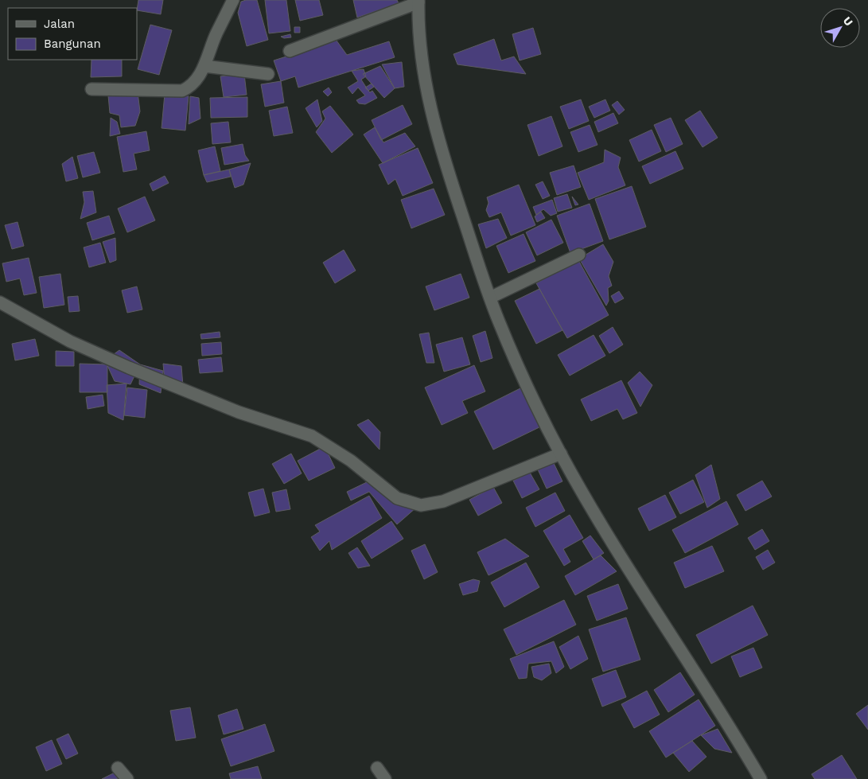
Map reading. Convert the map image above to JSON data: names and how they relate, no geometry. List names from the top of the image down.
{
  "legend": ["Jalan", "Bangunan"],
  "north": "top right"
}
